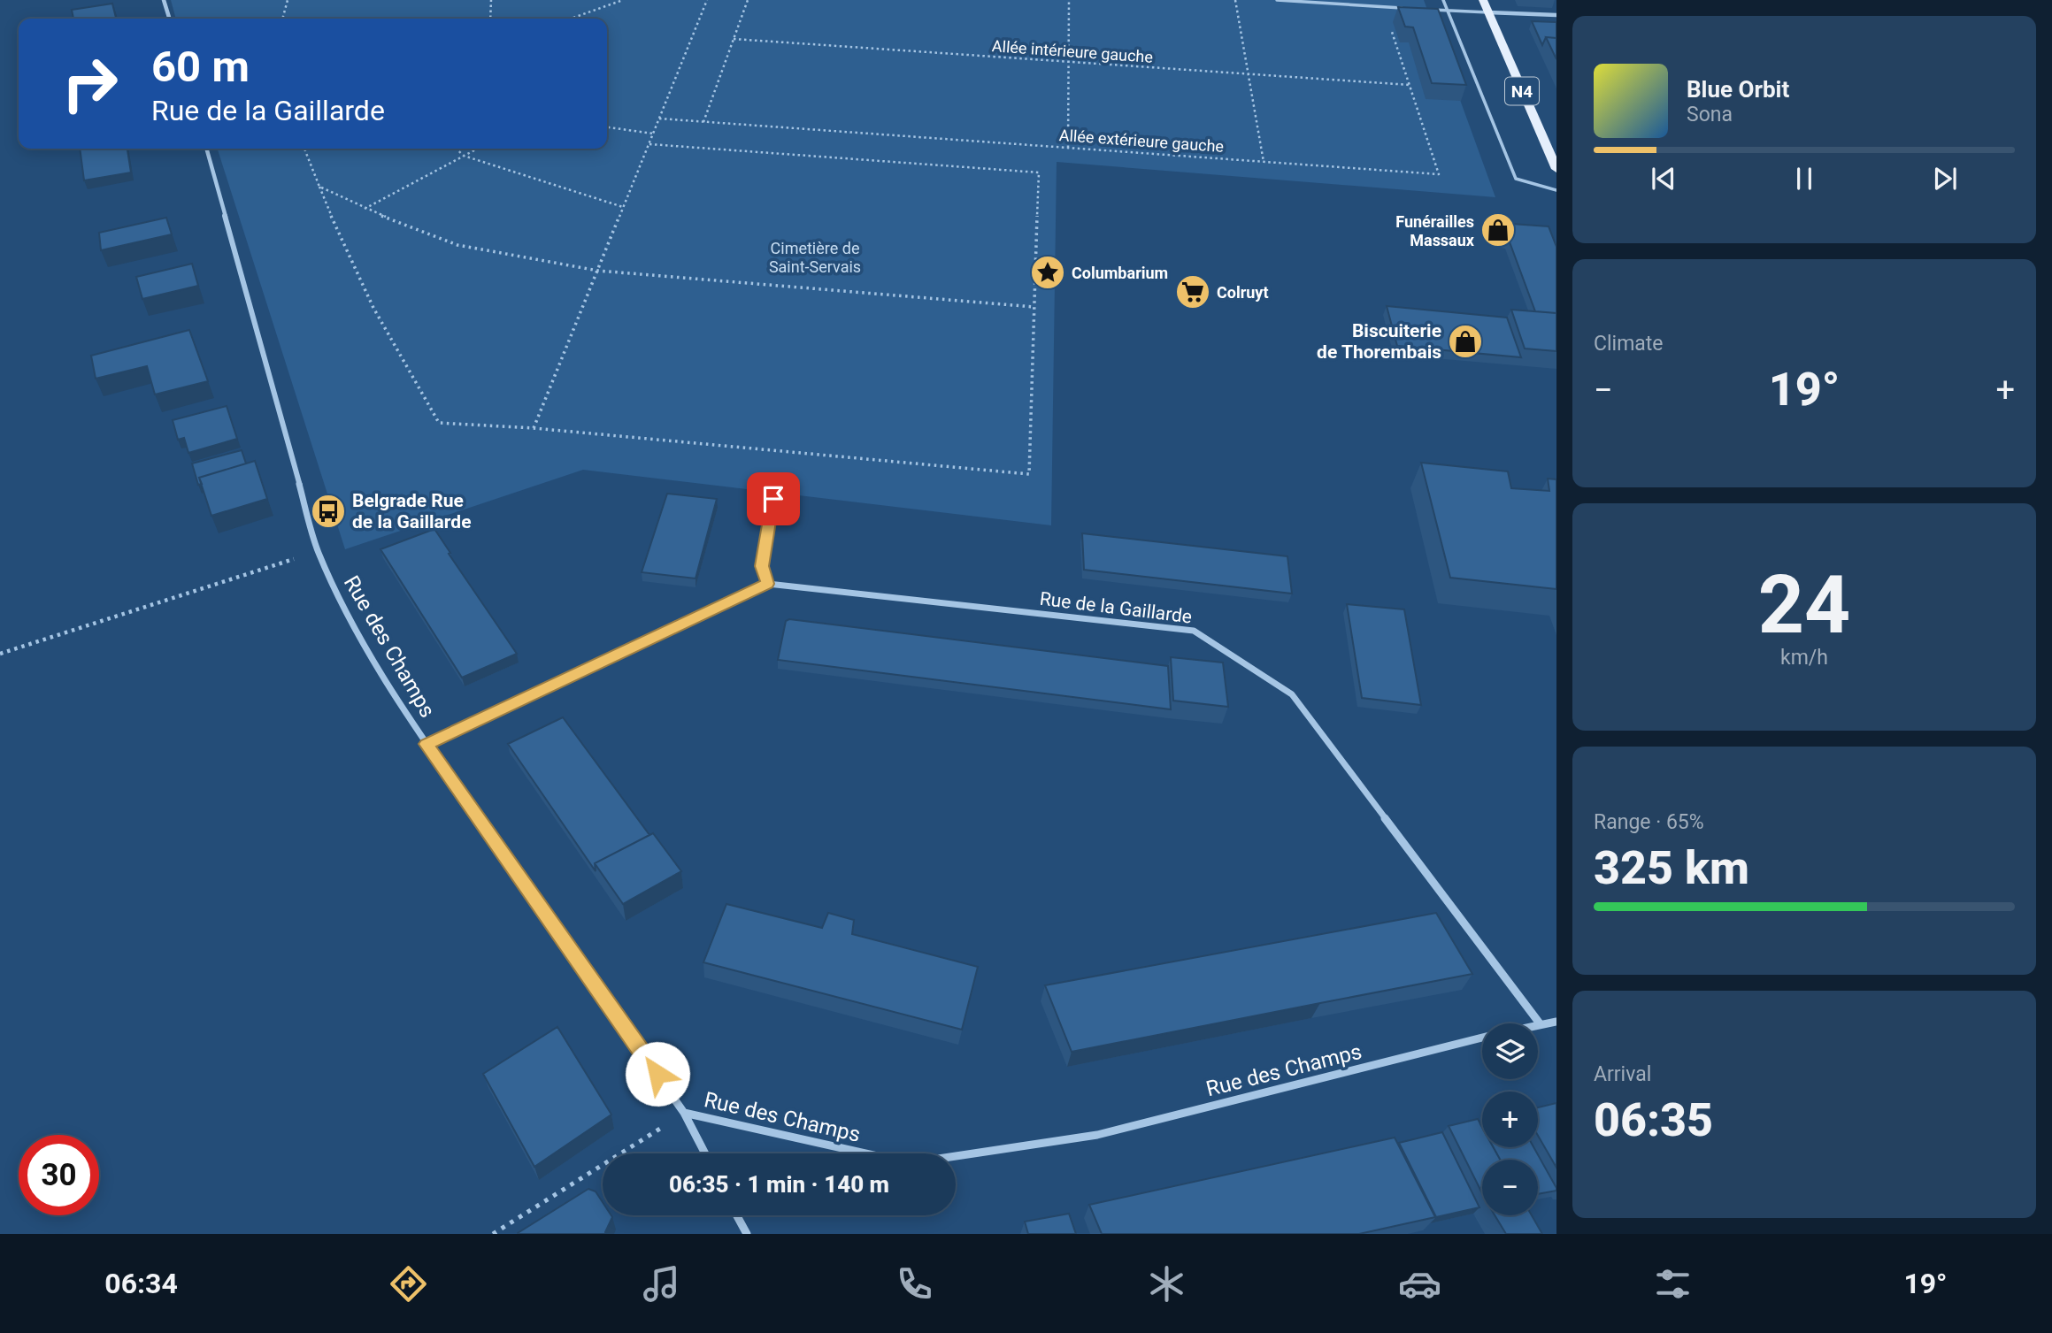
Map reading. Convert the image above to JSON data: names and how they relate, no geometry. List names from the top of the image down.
{
  "streets": {
    "main road": ["N4"],
    "street": ["Rue de la Gaillarde", "Rue des Champs"],
    "path": ["Allée intérieure gauche", "Allée extérieure gauche"]
  },
  "crossings": [
    ["Allée intérieure gauche", "Allée extérieure gauche"],
    ["Rue de la Gaillarde", "Rue des Champs"]
  ],
  "parks": ["Cimetière de Saint-Servais"],
  "places": {
    "shop": ["Funérailles Massaux", "Biscuiterie de Thorembais"],
    "place": ["Columbarium"],
    "supermarket": ["Colruyt"],
    "bus stop": ["Belgrade Rue de la Gaillarde"]
  },
  "page": {
    "turn": ["60 m", "Rue de la Gaillarde"],
    "song": ["Blue Orbit", "Sona"],
    "tile": [
      "Climate",
      ["24", "km/h"],
      ["Range · 65%", "325 km"],
      ["Arrival", "06:35"]
    ],
    "heat": ["−", "19°", "+"],
    "map_buttons": ["+", "−"],
    "limit": "30",
    "trip": "06:35 · 1 min · 140 m",
    "tabs": ["06:34", "19°"]
  }
}
